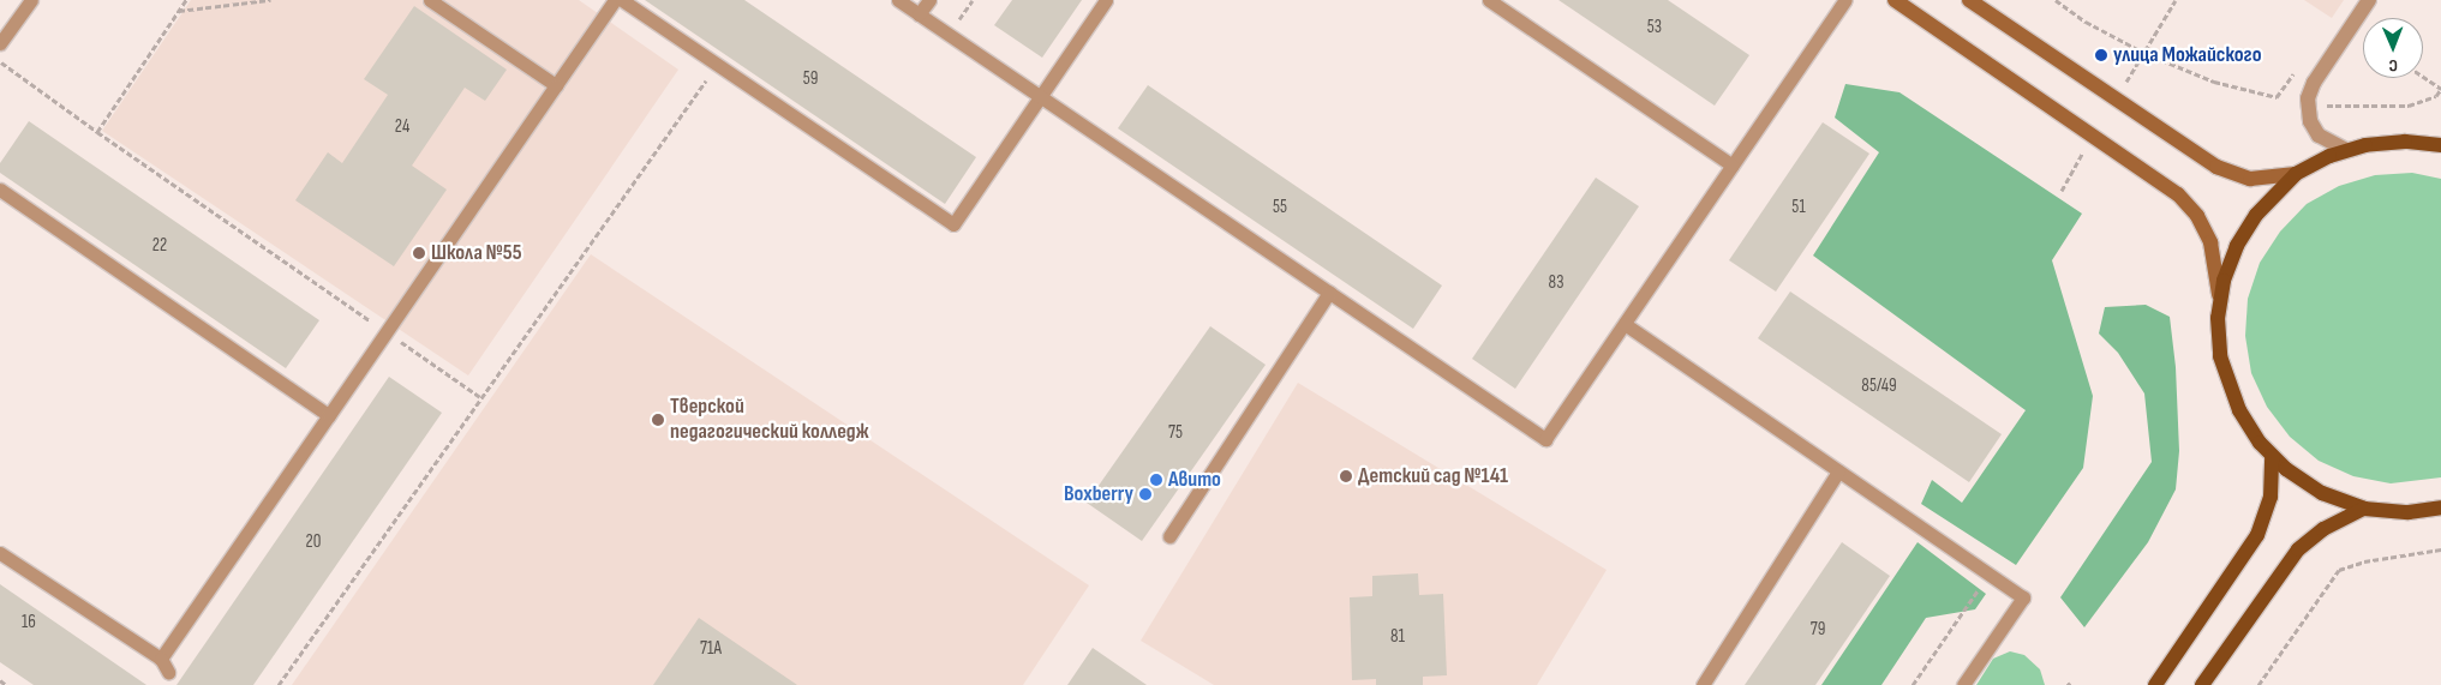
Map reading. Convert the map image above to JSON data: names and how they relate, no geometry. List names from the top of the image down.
{
  "places": [
    "улица Можайского",
    "Школа №55",
    "Тверской педагогический колледж",
    "Детский сад №141",
    "Авито",
    "Boxberry"
  ],
  "house_numbers": [
    "53",
    "59",
    "24",
    "55",
    "51",
    "22",
    "83",
    "85/49",
    "75",
    "20",
    "16",
    "79",
    "81",
    "71А"
  ],
  "north": "bottom"
}
